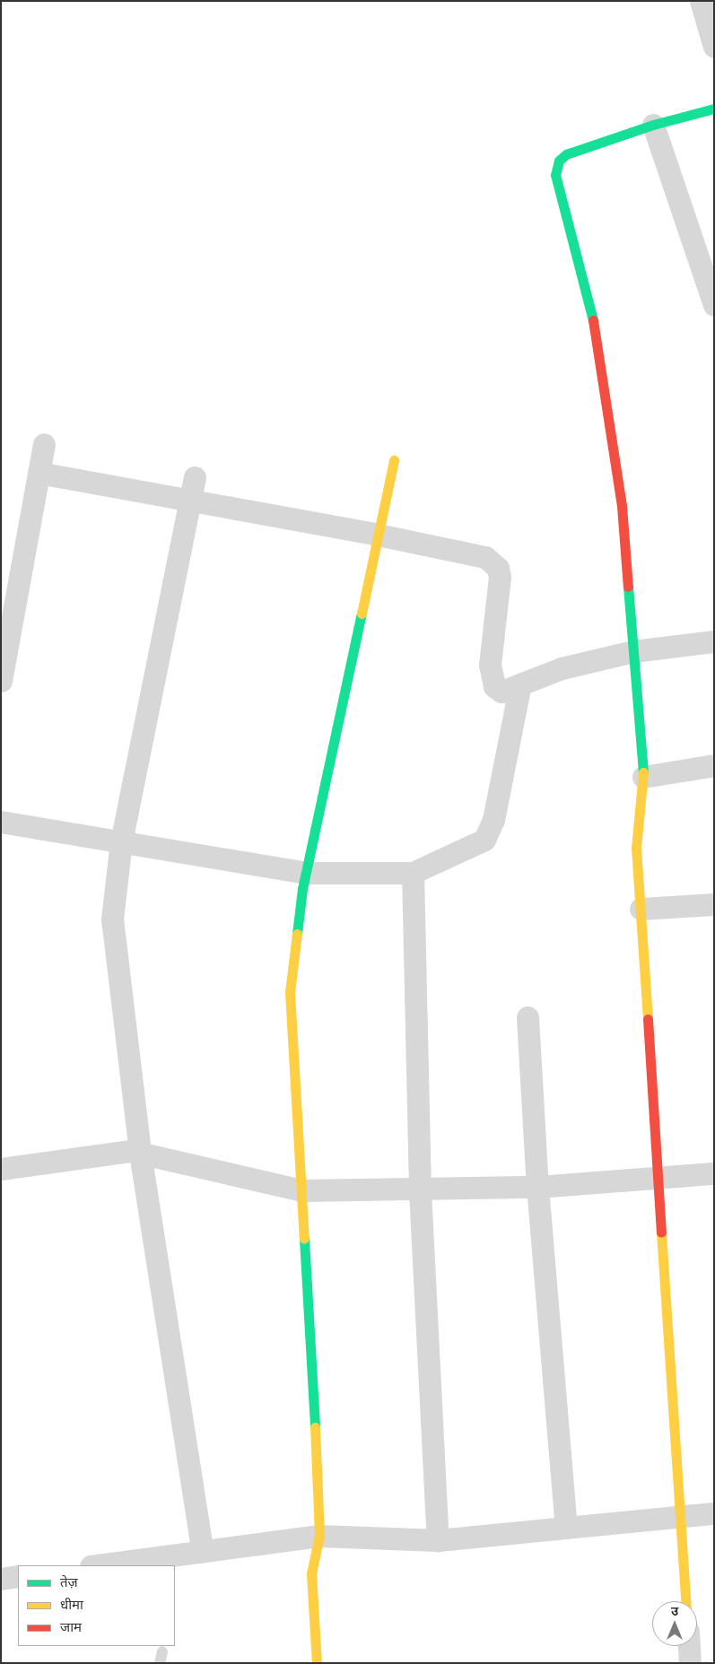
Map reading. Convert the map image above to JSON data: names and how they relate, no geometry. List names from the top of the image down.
{
  "legend": ["तेज़", "धीमा", "जाम"],
  "north": "top"
}
